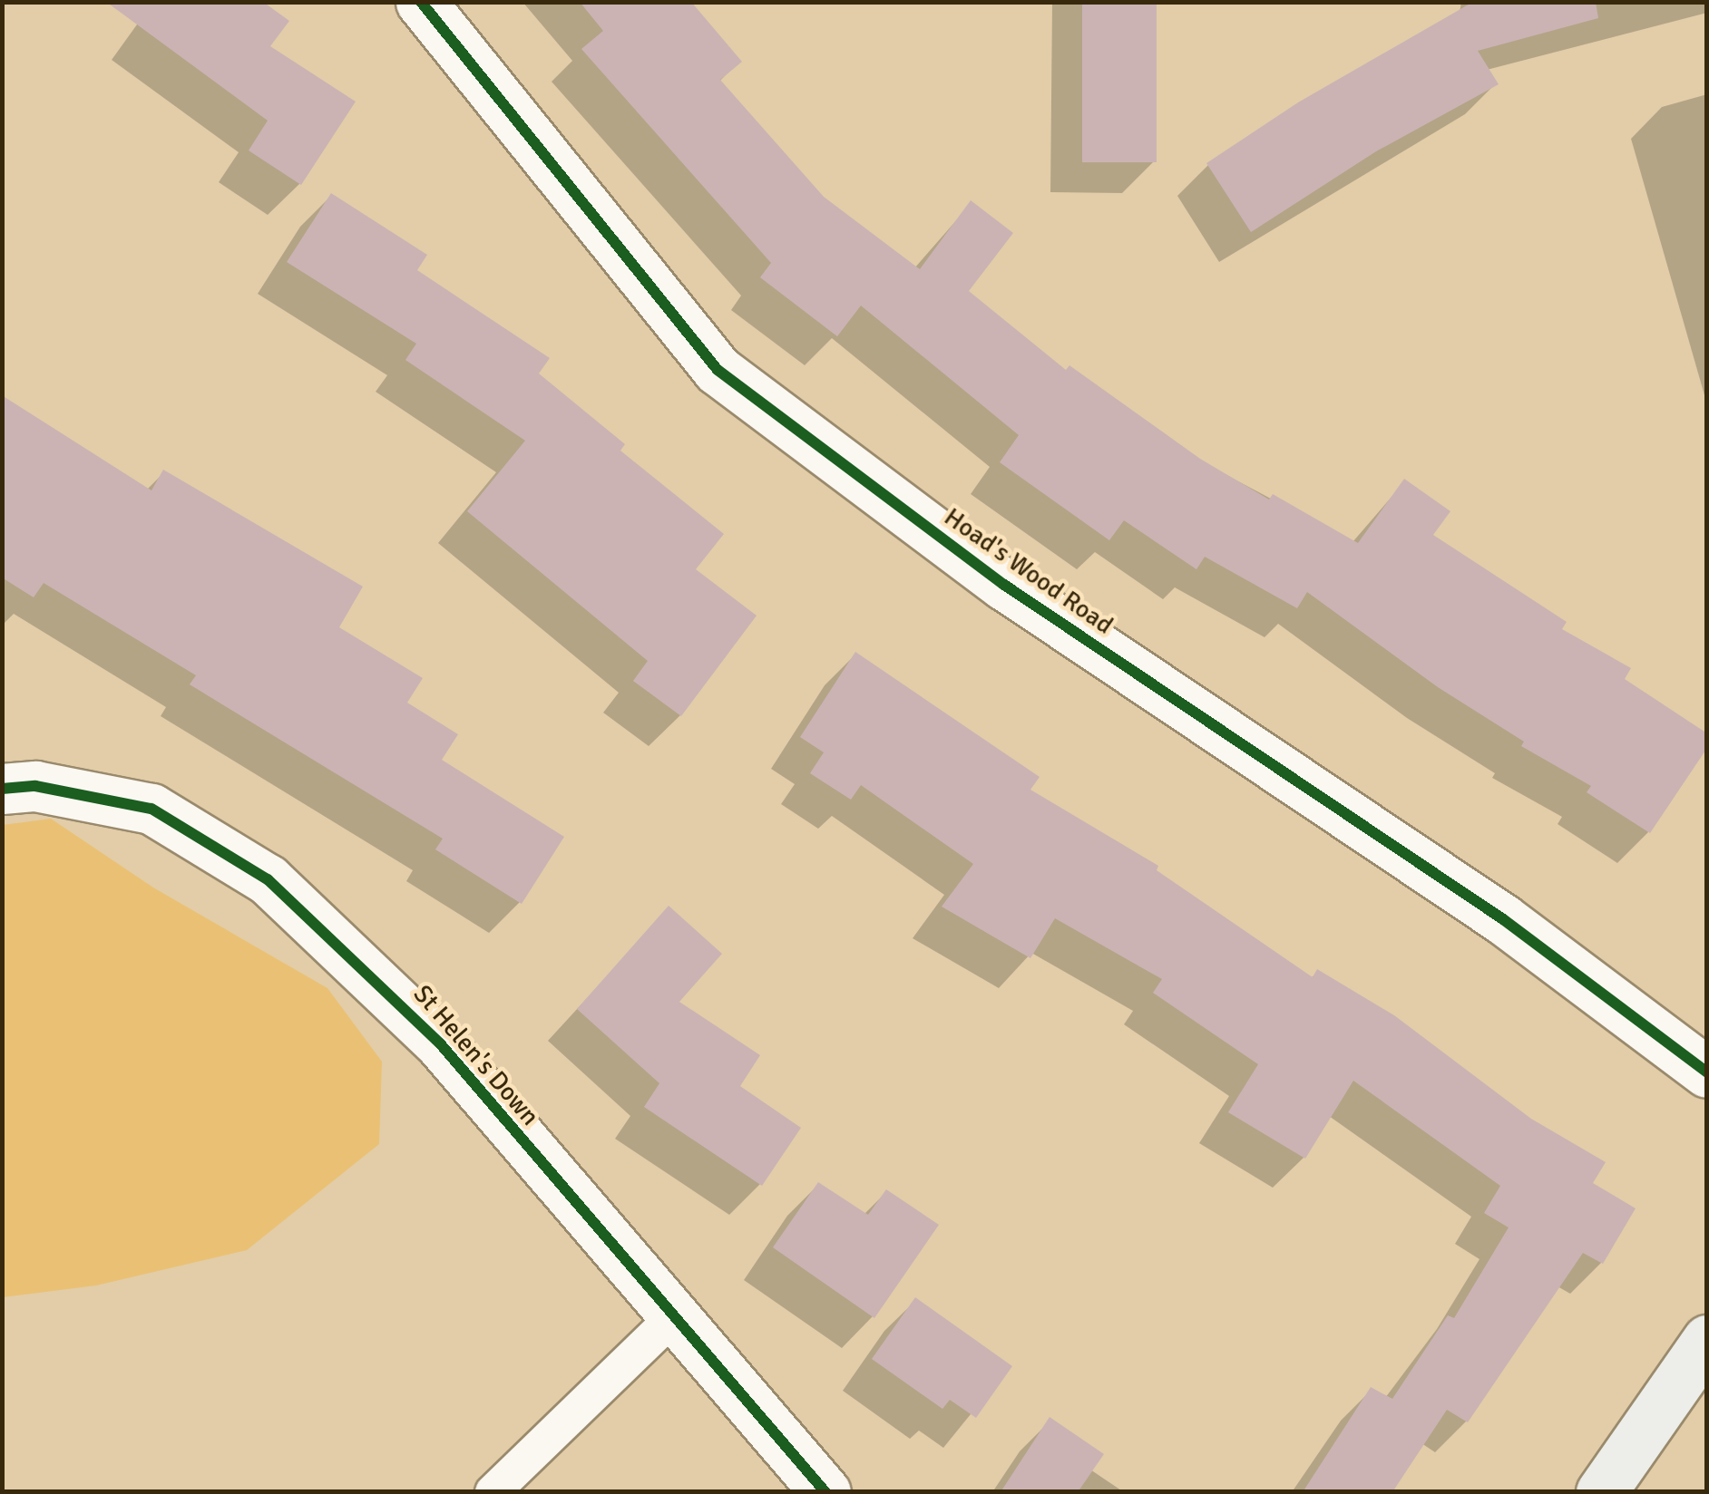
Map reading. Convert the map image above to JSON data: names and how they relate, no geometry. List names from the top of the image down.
{
  "streets": {
    "street": ["Hoad's Wood Road", "St Helen's Down"]
  }
}
